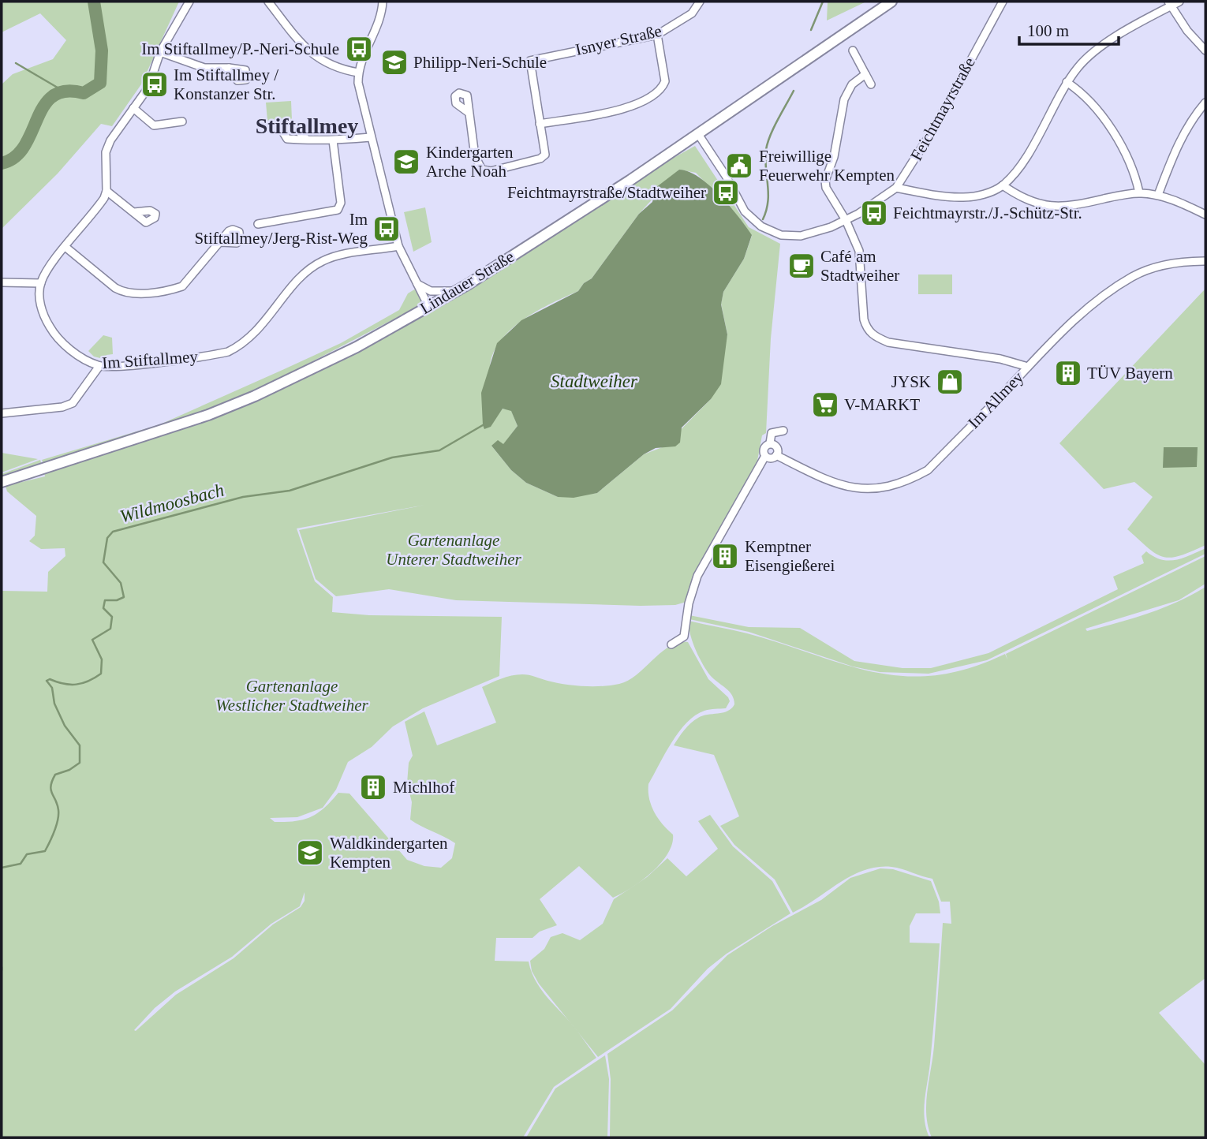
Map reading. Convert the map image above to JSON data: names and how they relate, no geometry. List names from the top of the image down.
{
  "streets": {
    "main road": ["Lindauer Straße"],
    "street": [
      "Isnyer Straße",
      "Feichtmayrstraße",
      "Im Stiftallmey",
      "Im Allmey"
    ]
  },
  "crossings": [
    ["Feichtmayrstraße", "Lindauer Straße"]
  ],
  "districts": ["Stiftallmey"],
  "water": ["Stadtweiher", "Wildmoosbach"],
  "parks": ["Gartenanlage Unterer Stadtweiher", "Gartenanlage Westlicher Stadtweiher"],
  "places": {
    "bus stop": [
      "Im Stiftallmey/P.-Neri-Schule",
      "Im Stiftallmey / Konstanzer Str.",
      "Feichtmayrstraße/Stadtweiher",
      "Feichtmayrstr./J.-Schütz-Str.",
      "Im Stiftallmey/Jerg-Rist-Weg"
    ],
    "school or university": ["Philipp-Neri-Schule", "Kindergarten Arche Noah", "Waldkindergarten Kempten"],
    "public building": ["Freiwillige Feuerwehr Kempten"],
    "cafe": ["Café am Stadtweiher"],
    "building": ["TÜV Bayern", "Kemptner Eisengießerei", "Michlhof"],
    "shop": ["JYSK"],
    "supermarket": ["V-MARKT"]
  },
  "scale_bar": "100 m"
}
